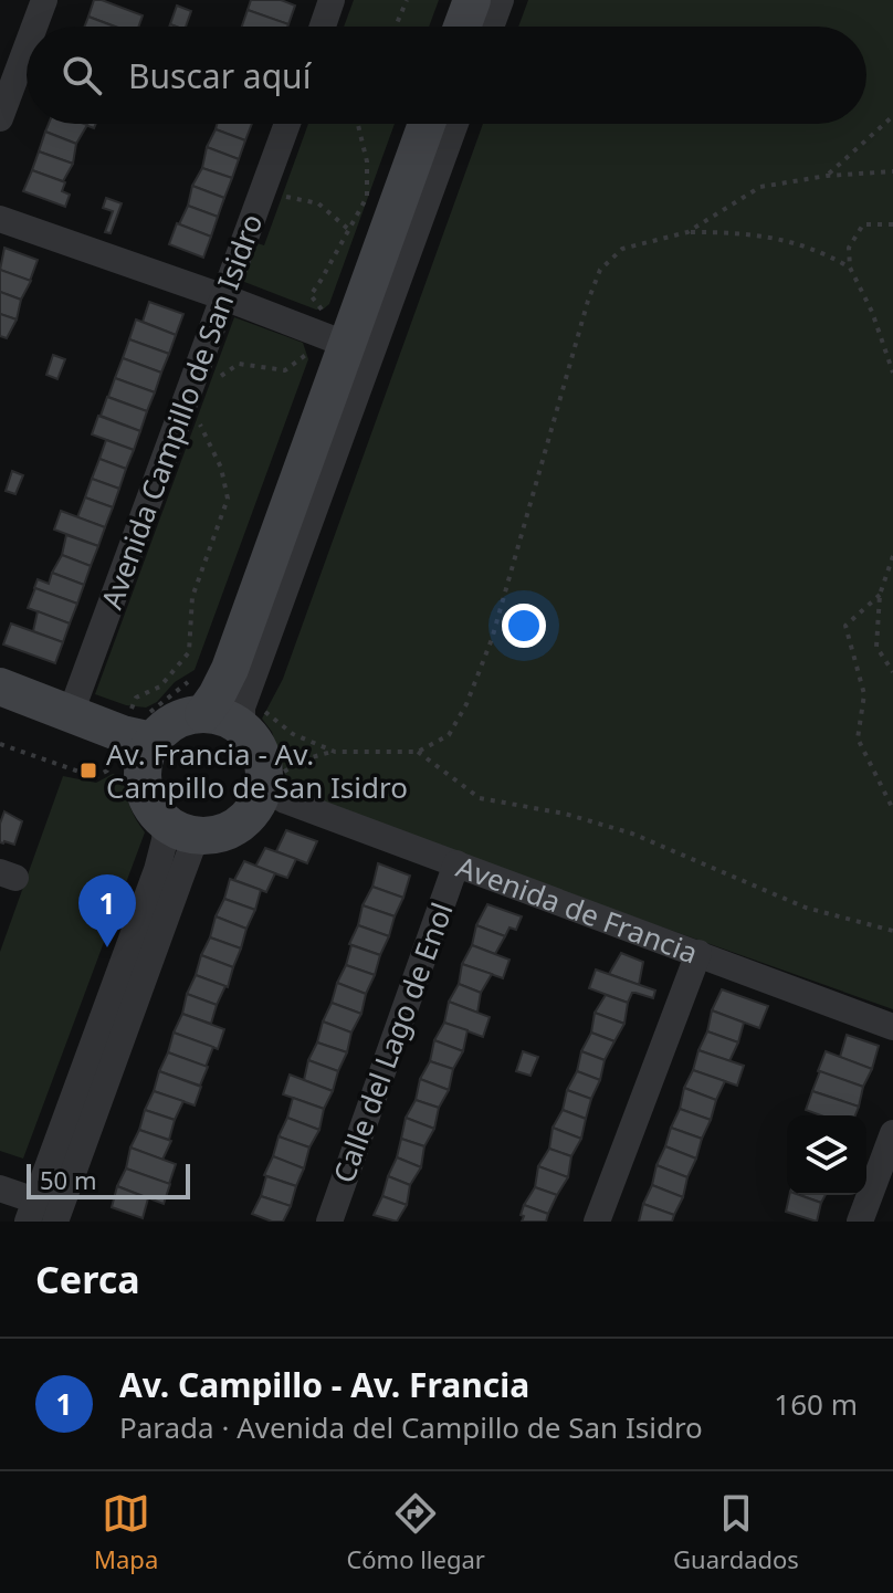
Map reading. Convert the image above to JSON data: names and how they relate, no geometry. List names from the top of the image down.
{
  "streets": {
    "street": ["Avenida Campillo de San Isidro", "Avenida de Francia", "Calle del Lago de Enol"]
  },
  "crossings": [
    ["Avenida de Francia", "Calle del Lago de Enol"]
  ],
  "places": {
    "transit": ["Av. Francia - Av. Campillo de San Isidro"]
  },
  "scale_bar": "50 m",
  "page": {
    "search": "Buscar aquí",
    "pins": "1",
    "scale": "50 m",
    "heading": "Cerca",
    "list": [
      {
        "mark": "1",
        "name": "Av. Campillo - Av. Francia",
        "note": "Parada · Avenida del Campillo de San Isidro",
        "value": "160 m"
      }
    ],
    "nav": ["Mapa", "Cómo llegar", "Guardados"]
  }
}
